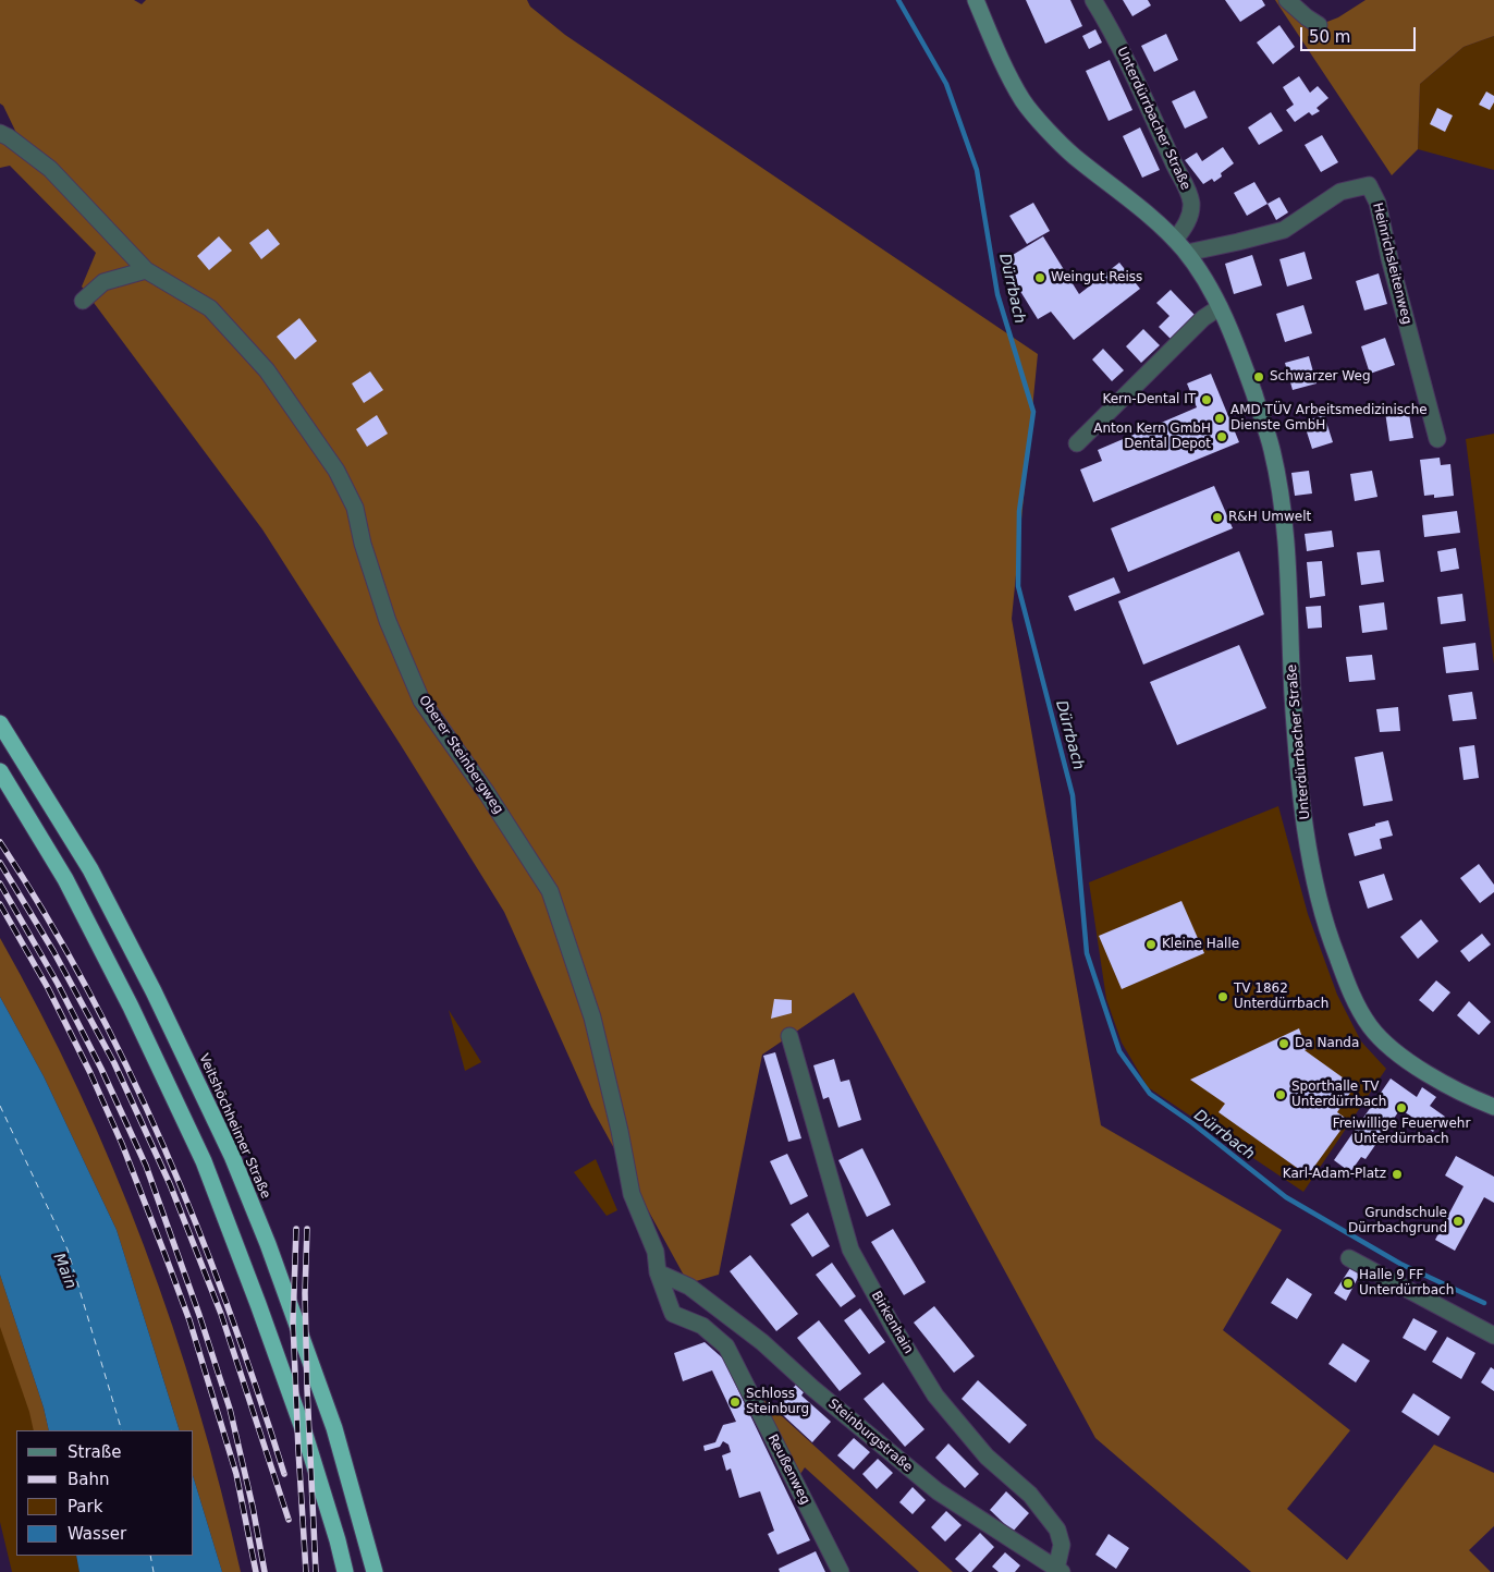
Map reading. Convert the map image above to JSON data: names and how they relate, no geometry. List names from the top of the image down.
{
  "streets": {
    "highway": ["Veitshöchheimer Straße"],
    "street": [
      "Unterdürrbacher Straße",
      "Heinrichsleitenweg",
      "Oberer Steinbergweg",
      "Birkenhain",
      "Steinburgstraße",
      "Reußenweg"
    ]
  },
  "crossings": [
    ["Unterdürrbacher Straße", "Heinrichsleitenweg"],
    ["Oberer Steinbergweg", "Steinburgstraße"],
    ["Oberer Steinbergweg", "Reußenweg"],
    ["Birkenhain", "Steinburgstraße"],
    ["Steinburgstraße", "Reußenweg"]
  ],
  "water": ["Dürrbach", "Main"],
  "places": [
    "Weingut Reiss",
    "Schwarzer Weg",
    "Kern-Dental IT",
    "AMD TÜV Arbeitsmedizinische Dienste GmbH",
    "Anton Kern GmbH Dental Depot",
    "R&H Umwelt",
    "Kleine Halle",
    "TV 1862 Unterdürrbach",
    "Da Nanda",
    "Sporthalle TV Unterdürrbach",
    "Freiwillige Feuerwehr Unterdürrbach",
    "Karl-Adam-Platz",
    "Grundschule Dürrbachgrund",
    "Halle 9 FF Unterdürrbach",
    "Schloss Steinburg"
  ],
  "legend": [
    "Straße",
    "Bahn",
    "Park",
    "Wasser"
  ],
  "scale_bar": "50 m"
}
